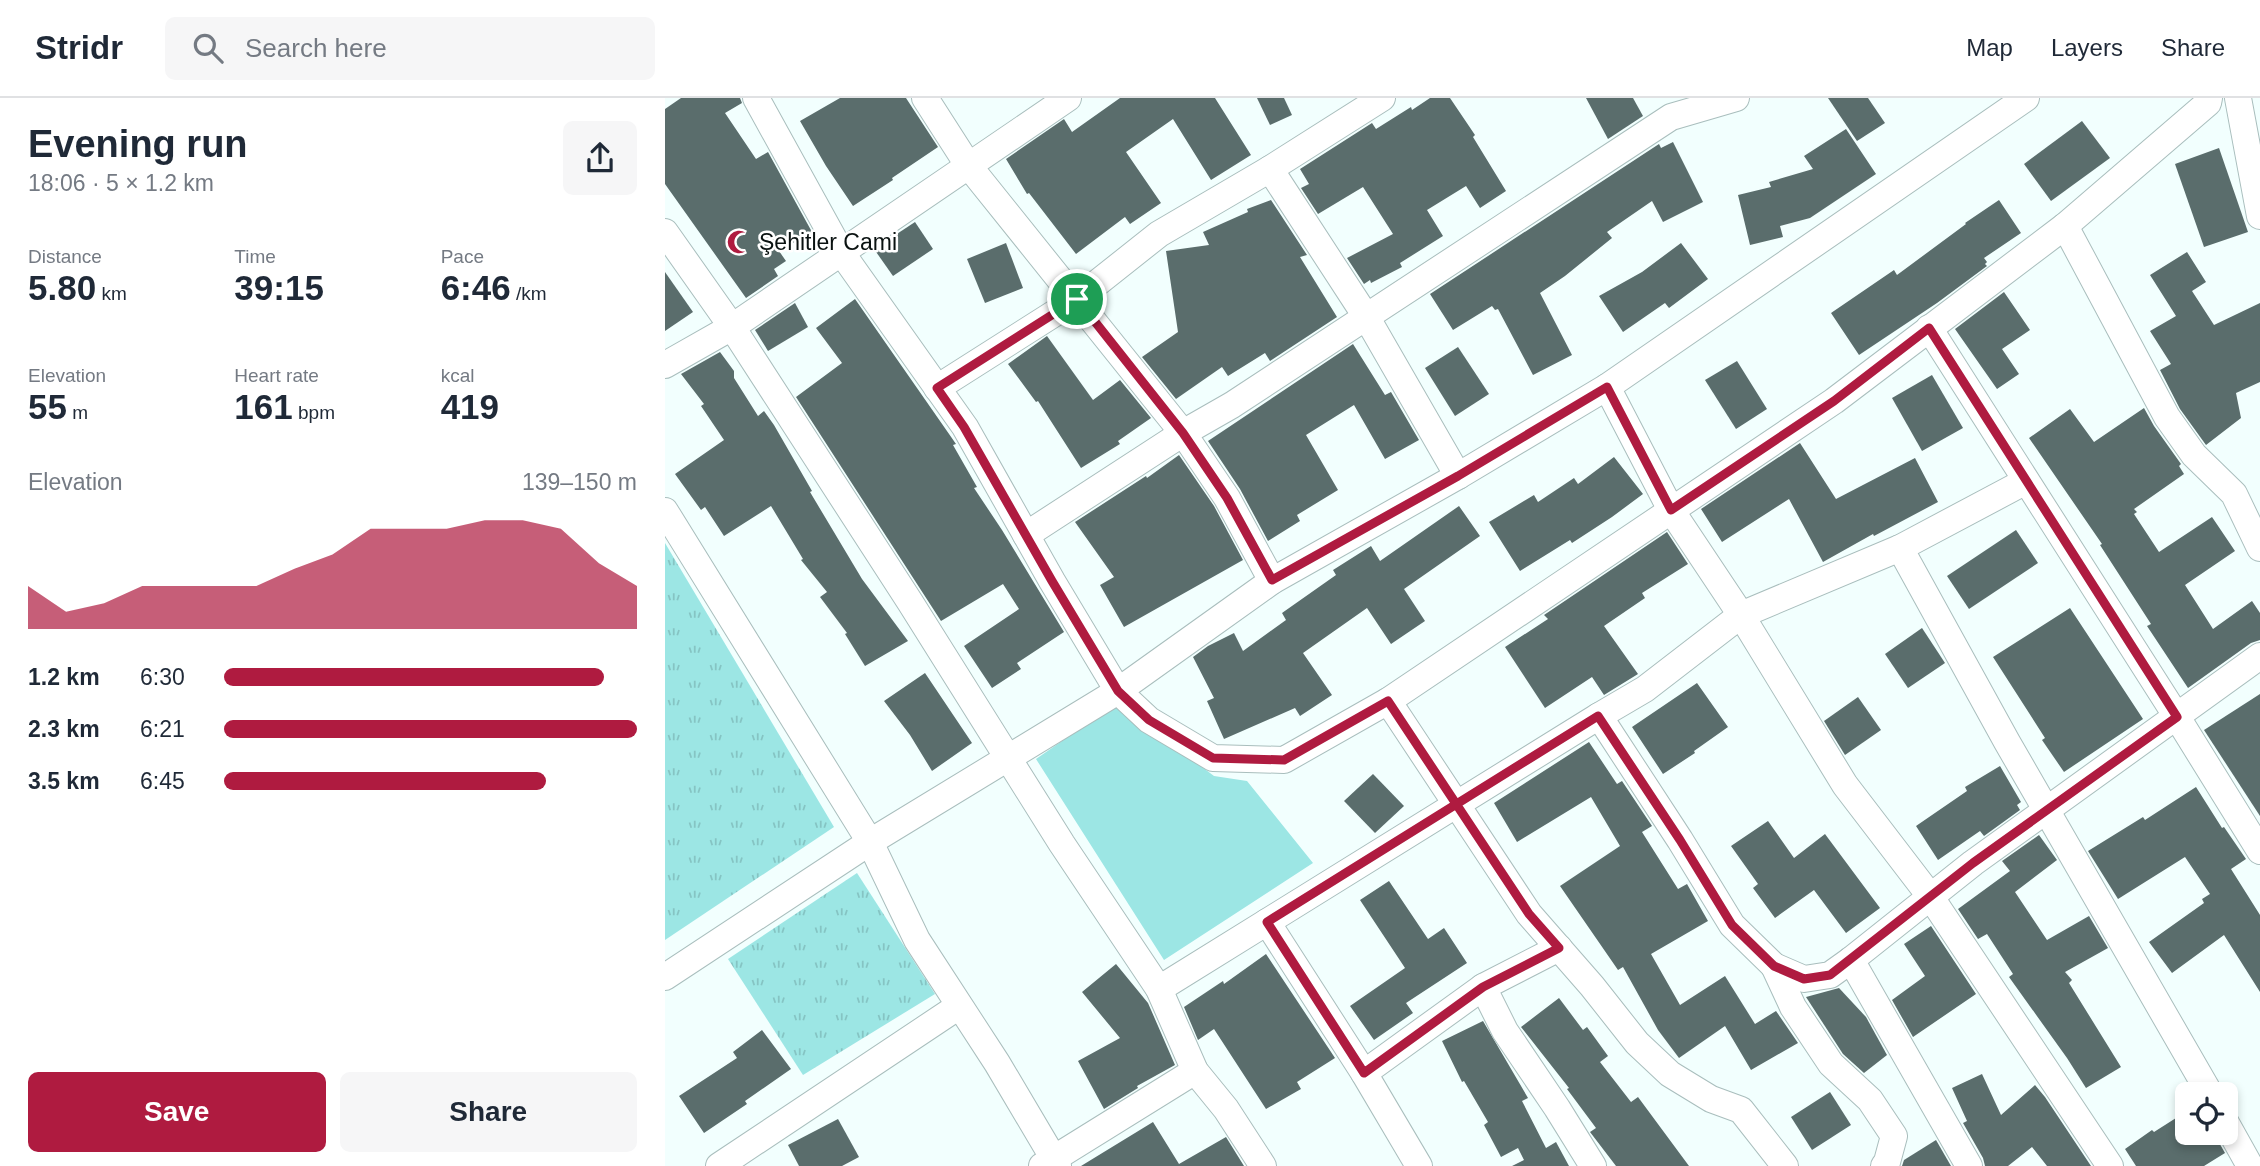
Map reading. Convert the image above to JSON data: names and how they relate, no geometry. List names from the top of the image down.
{
  "places": {
    "mosque": ["Şehitler Cami"]
  },
  "page": {
    "header": "Stridr",
    "search": "Search here",
    "nav": ["Map", "Layers", "Share"],
    "heading": ["Evening run", "18:06 · 5 × 1.2 km"],
    "stats": [
      ["Distance", "5.80 km"],
      ["Time", "39:15"],
      ["Pace", "6:46 /km"],
      ["Elevation", "55 m"],
      ["Heart rate", "161 bpm"],
      ["kcal", "419"]
    ],
    "chart": ["Elevation", "139–150 m"],
    "list": [
      {
        "name": "1.2 km",
        "note": "6:30"
      },
      {
        "name": "2.3 km",
        "note": "6:21"
      },
      {
        "name": "3.5 km",
        "note": "6:45"
      }
    ],
    "buttons": ["Save", "Share"]
  }
}
